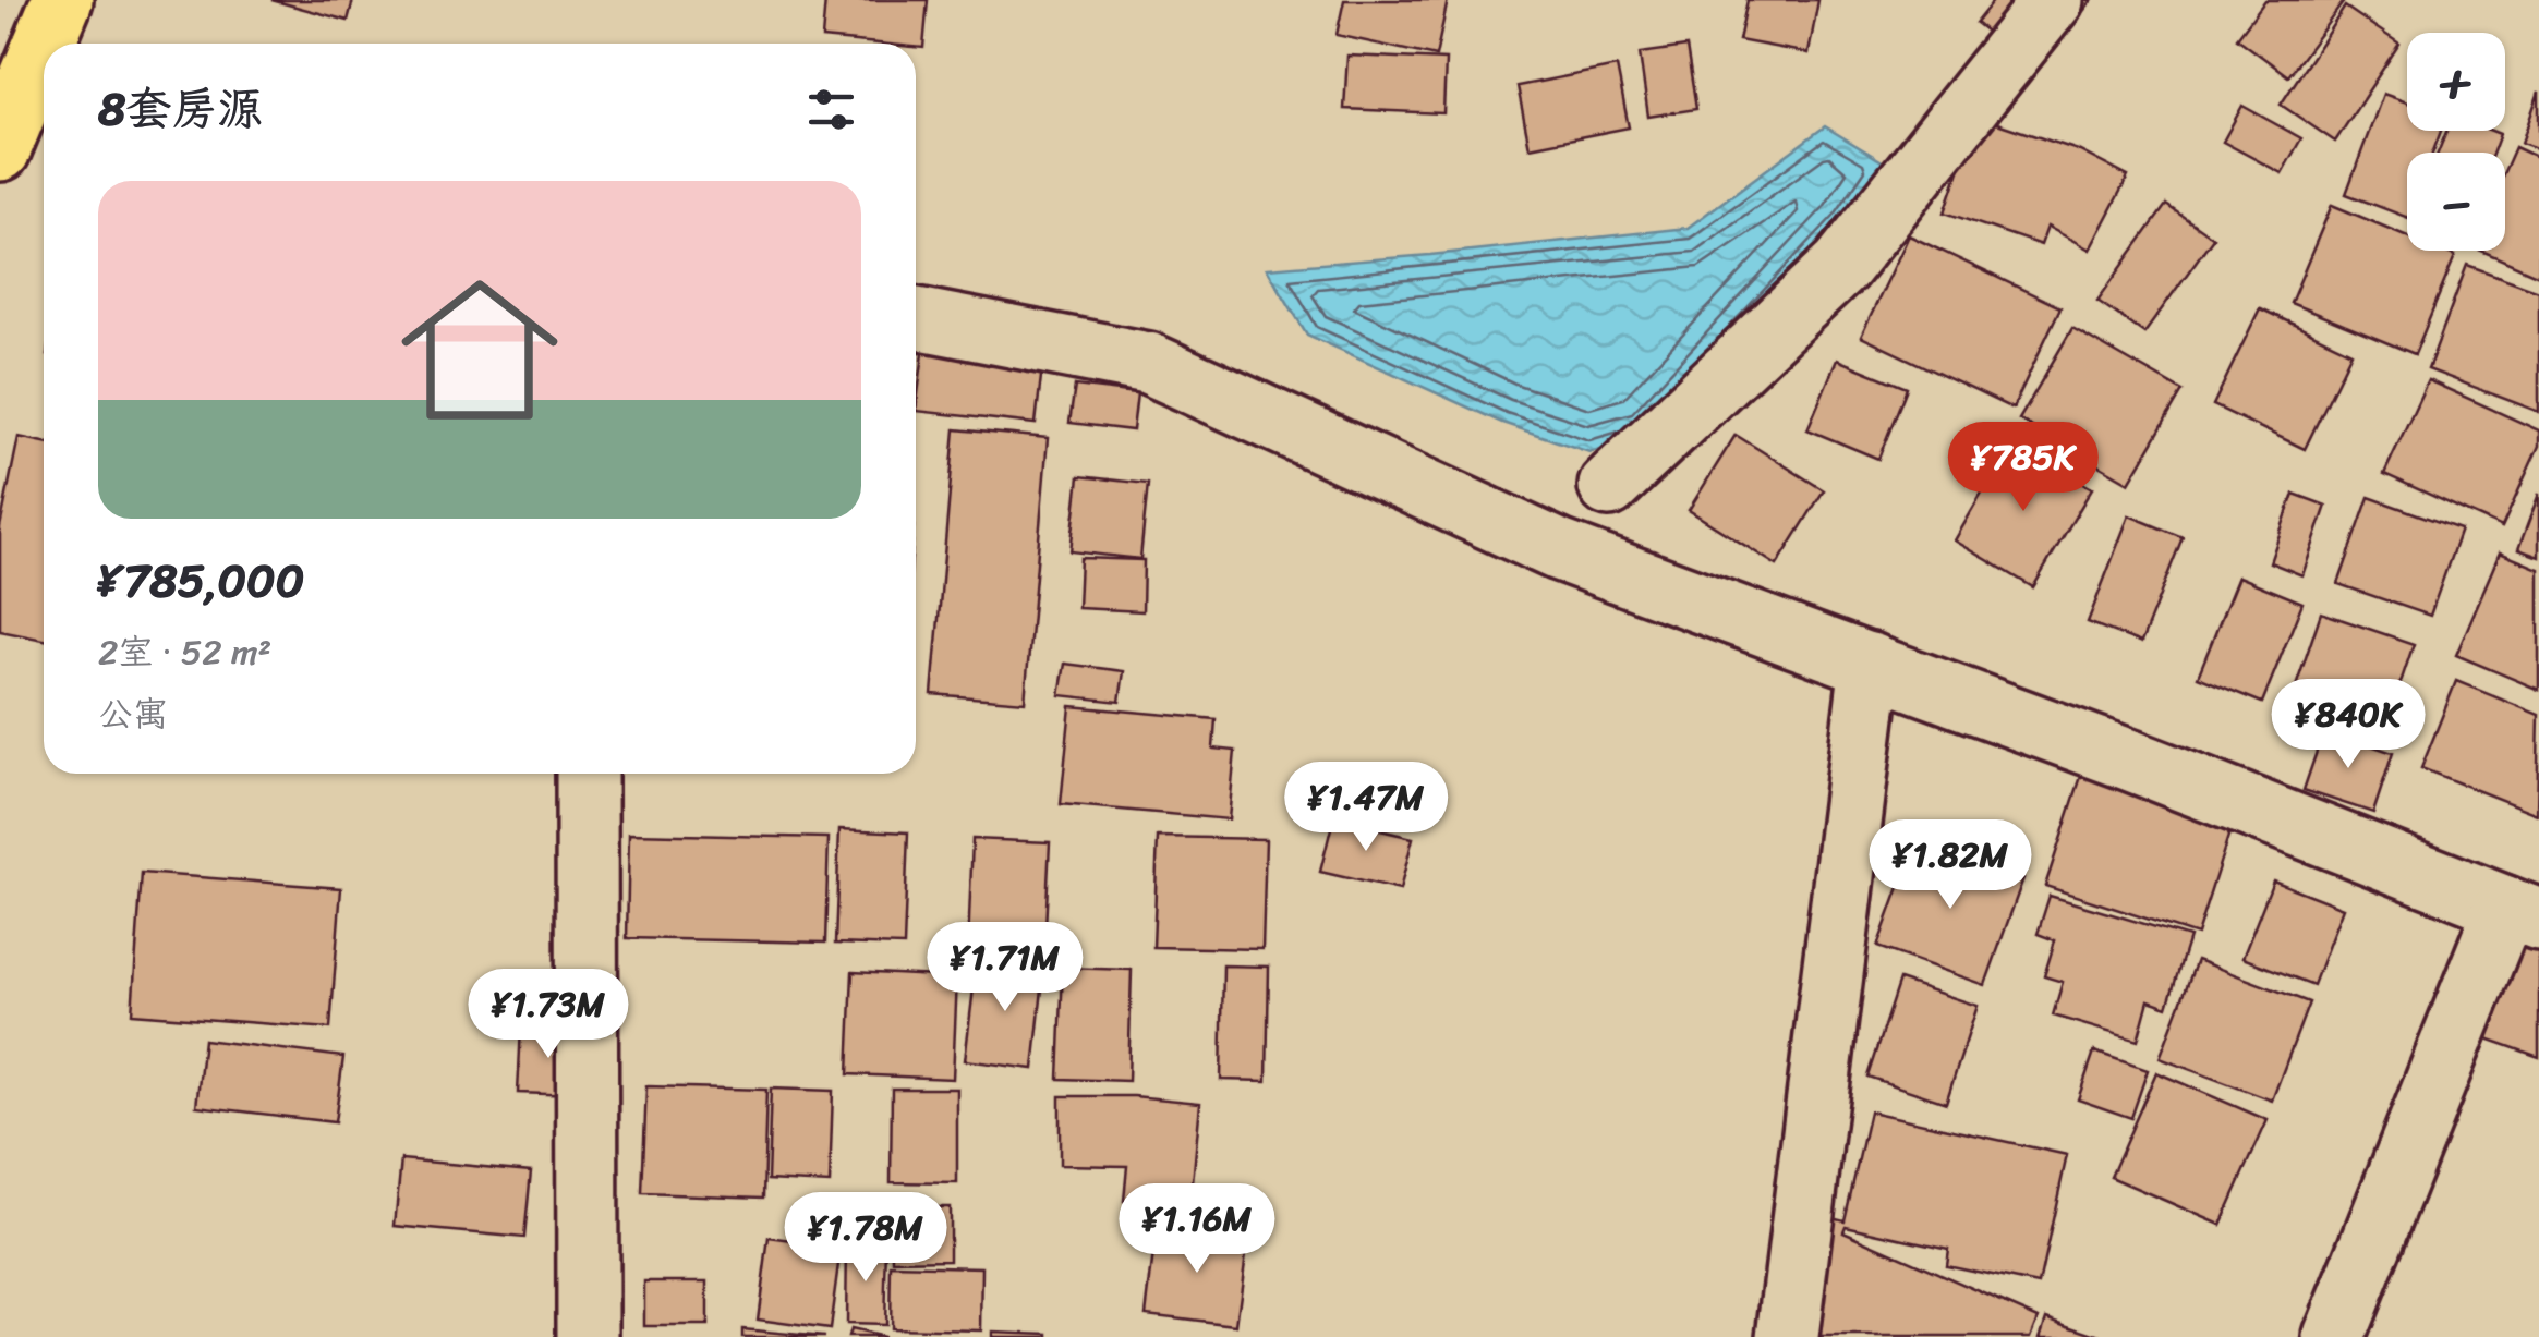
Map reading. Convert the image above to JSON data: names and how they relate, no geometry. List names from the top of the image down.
{
  "page": {
    "map_buttons": ["+", "−"],
    "heading": "8套房源",
    "list": [
      {
        "name": "¥785,000",
        "note": "2室 · 52 m² · 公寓"
      }
    ],
    "price": [
      "¥785K",
      "¥840K",
      "¥1.47M",
      "¥1.82M",
      "¥1.71M",
      "¥1.73M",
      "¥1.16M",
      "¥1.78M"
    ]
  }
}
